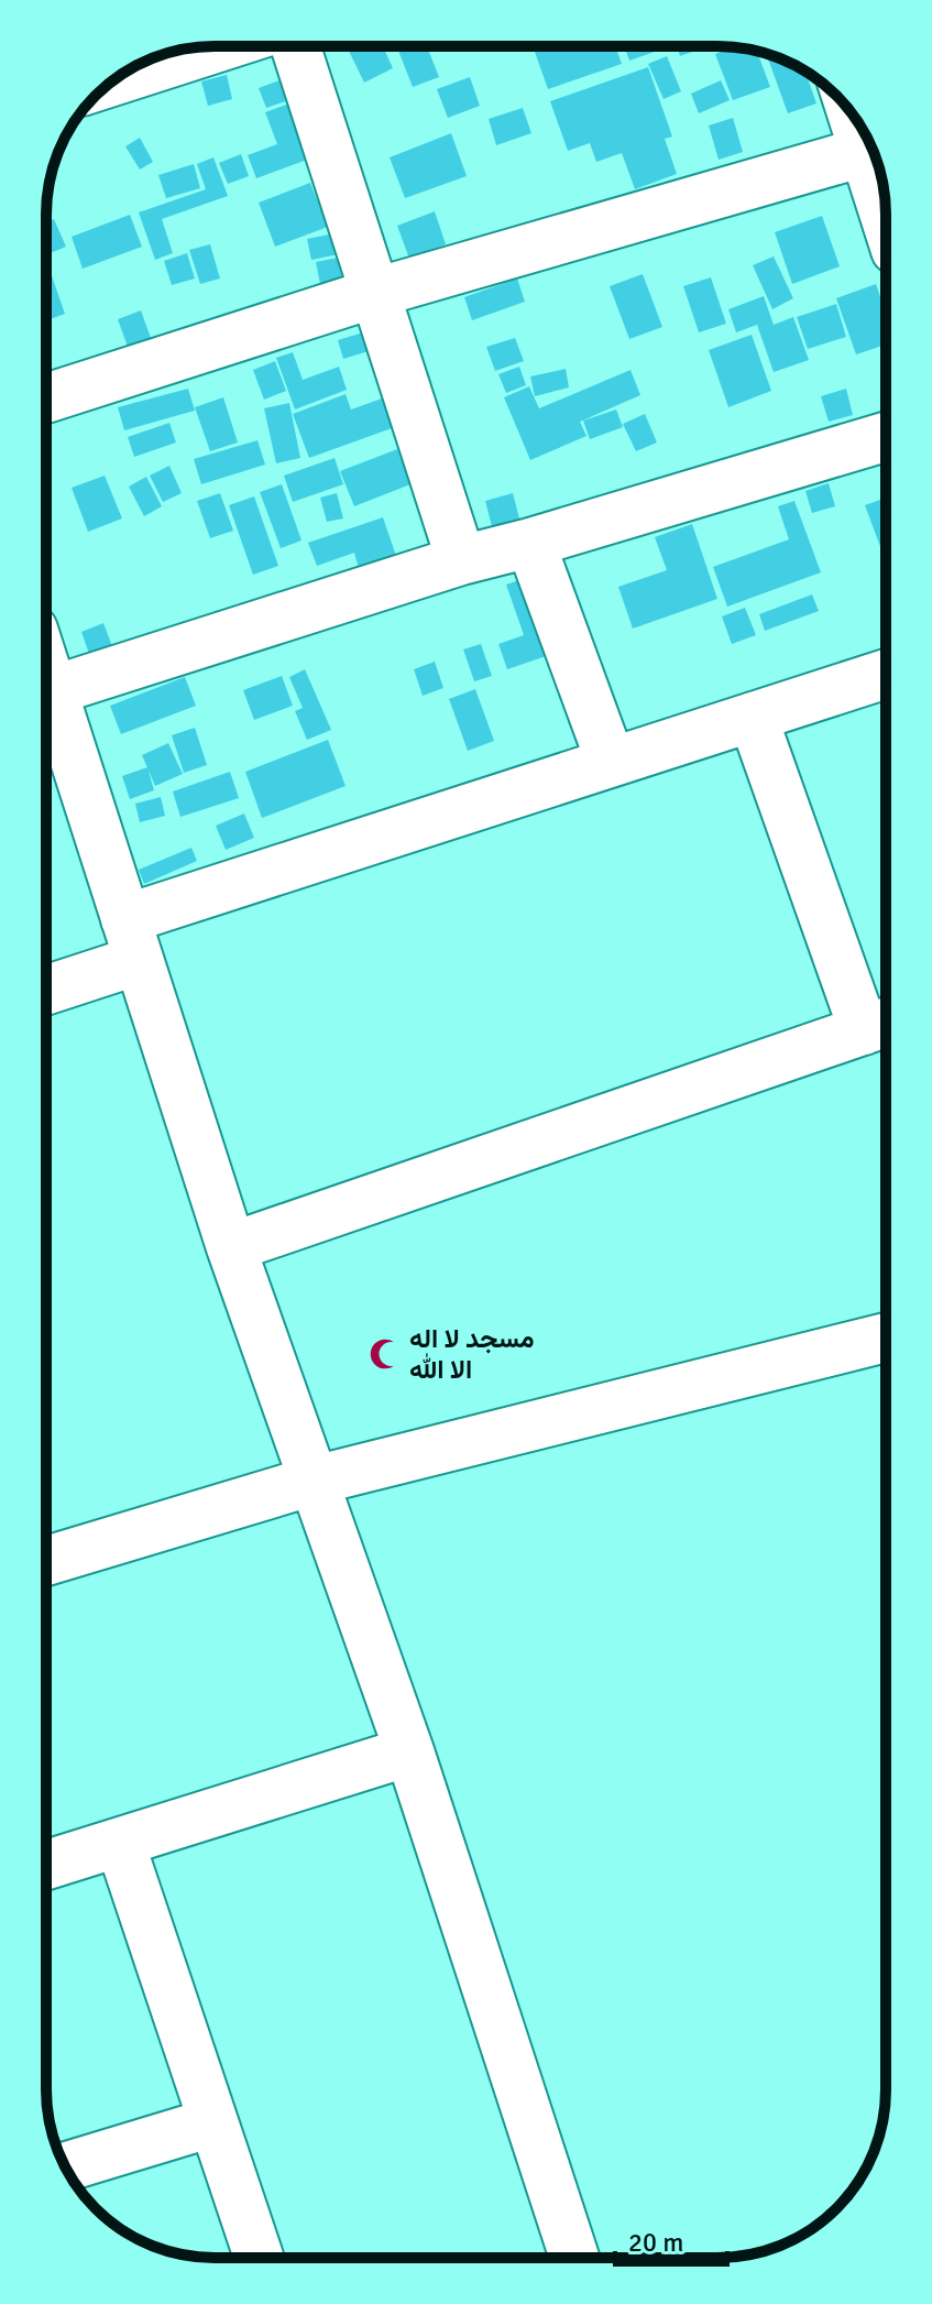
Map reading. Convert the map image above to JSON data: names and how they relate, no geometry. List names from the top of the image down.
{
  "places": {
    "mosque": ["مسجد لا اله الا الله"]
  },
  "scale_bar": "20 m"
}
